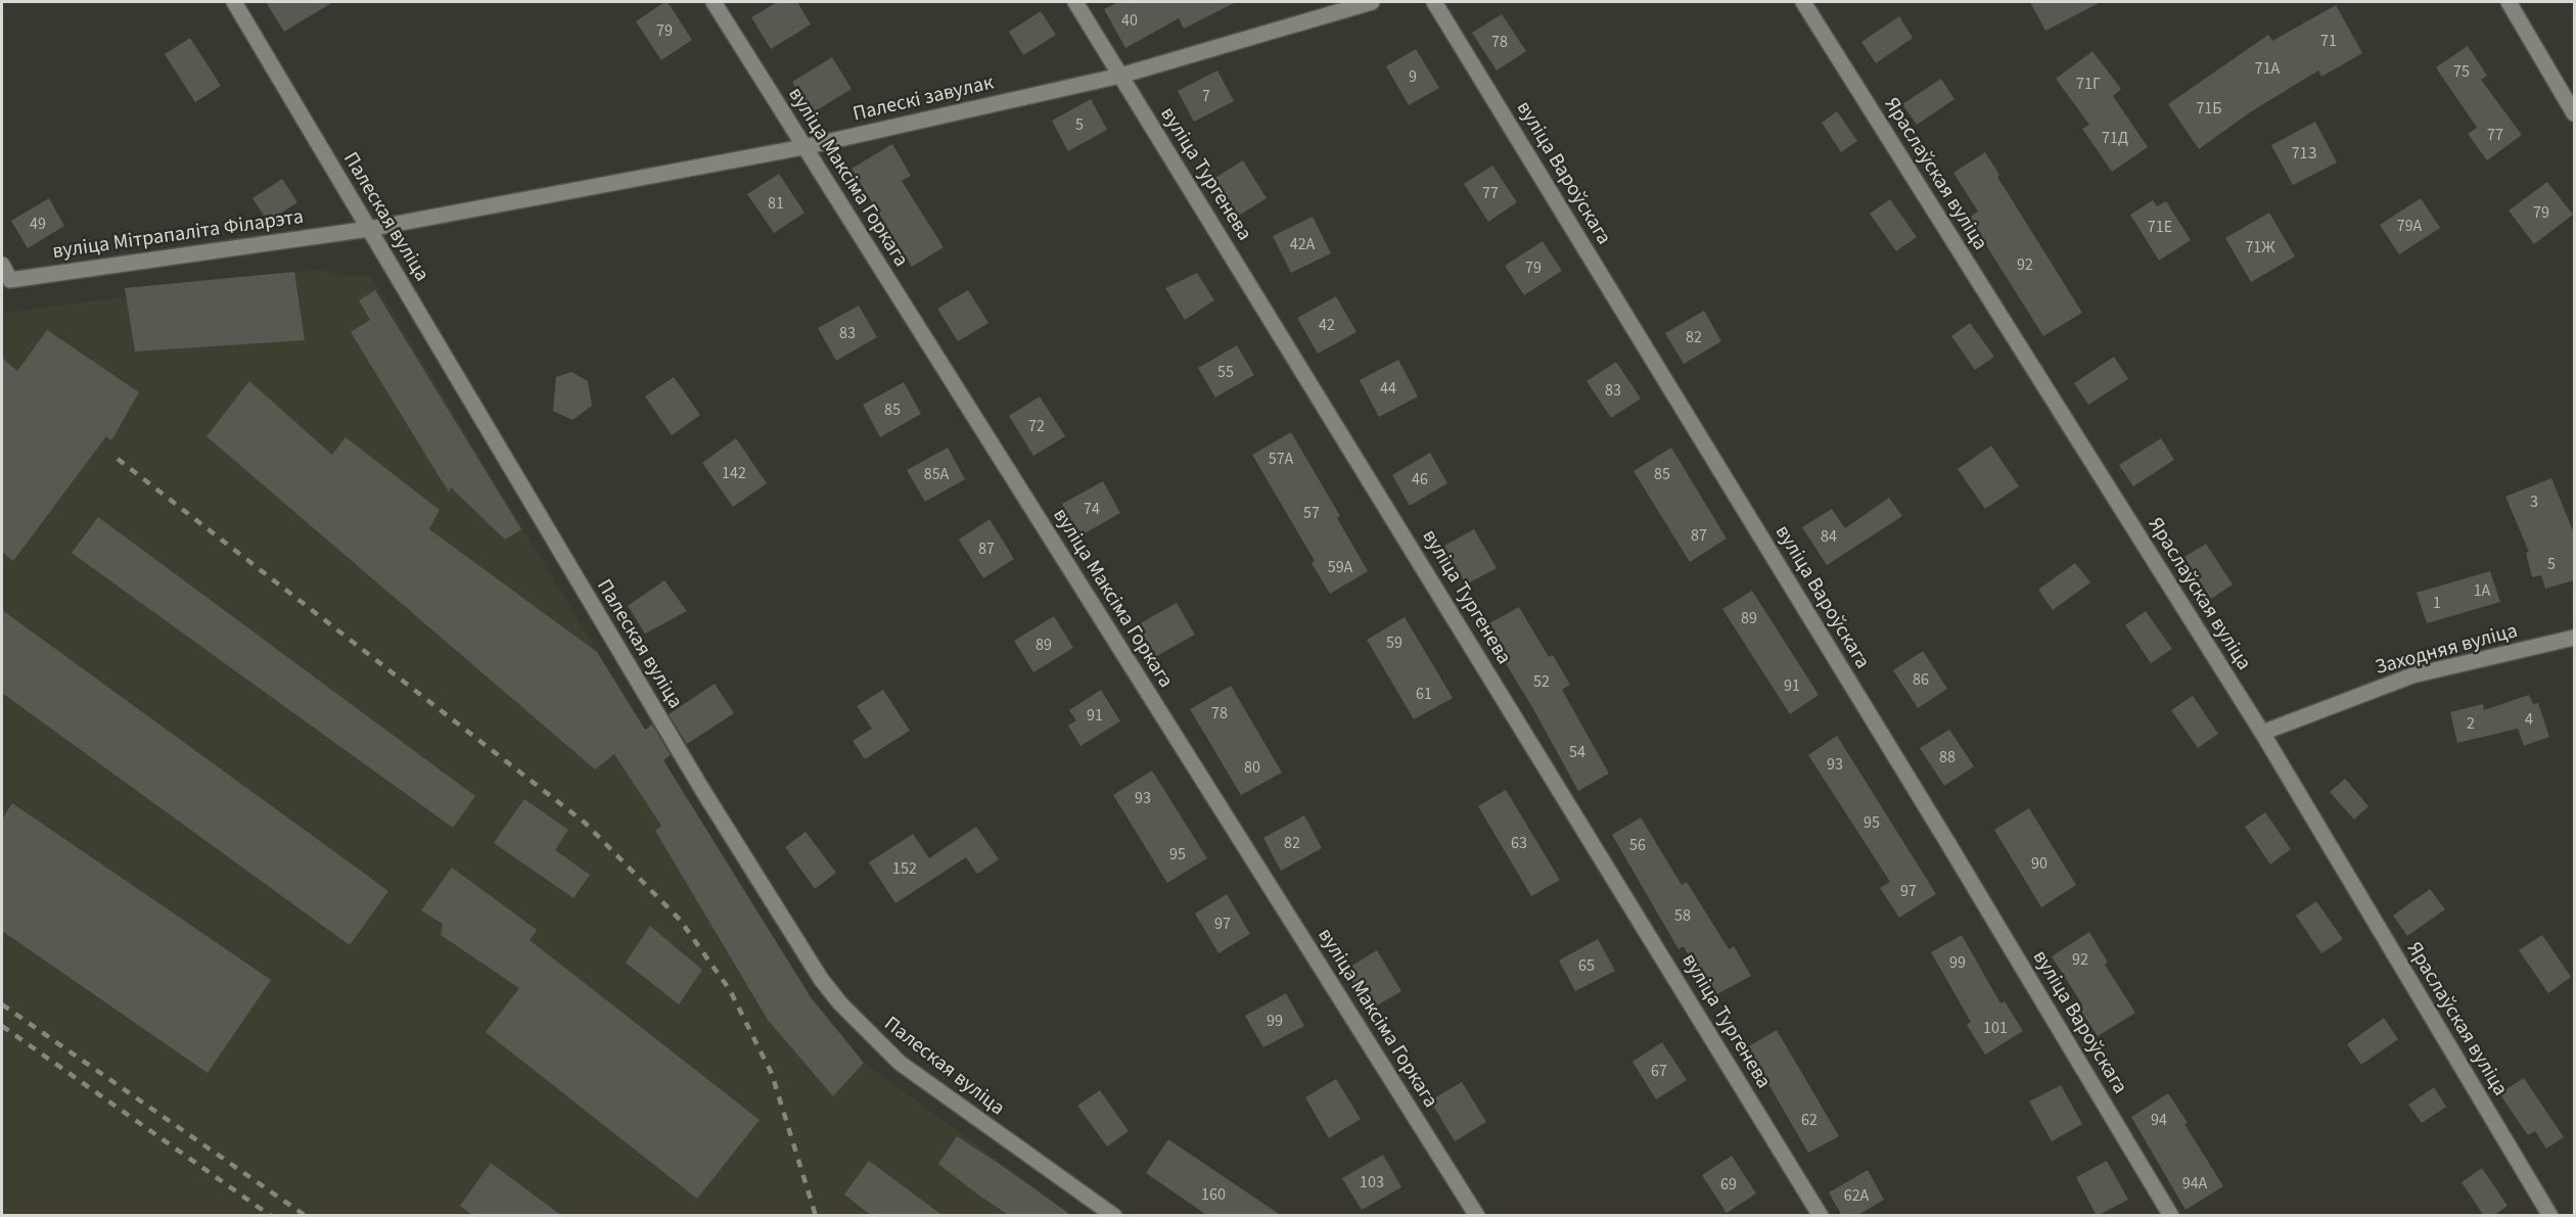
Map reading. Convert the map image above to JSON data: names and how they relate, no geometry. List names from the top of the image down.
{
  "streets": {
    "street": [
      "Палескі завулак",
      "вуліца Вароўскага",
      "вуліца Тургенева",
      "Яраслаўская вуліца",
      "вуліца Максіма Горкага",
      "Палеская вуліца",
      "вуліца Мітрапаліта Філарэта",
      "Заходняя вуліца"
    ]
  },
  "crossings": [
    ["Палескі завулак", "вуліца Тургенева"],
    ["Палескі завулак", "вуліца Максіма Горкага"],
    ["Палескі завулак", "Палеская вуліца"],
    ["Палескі завулак", "вуліца Мітрапаліта Філарэта"],
    ["Яраслаўская вуліца", "Заходняя вуліца"],
    ["Палеская вуліца", "вуліца Мітрапаліта Філарэта"]
  ],
  "house_numbers": [
    "40",
    "79",
    "71",
    "78",
    "71А",
    "75",
    "9",
    "71Г",
    "7",
    "71Б",
    "5",
    "77",
    "71Д",
    "71З",
    "77",
    "81",
    "79",
    "49",
    "79А",
    "71Е",
    "42А",
    "71Ж",
    "92",
    "79",
    "42",
    "83",
    "82",
    "55",
    "44",
    "83",
    "85",
    "72",
    "57А",
    "142",
    "85А",
    "85",
    "46",
    "3",
    "74",
    "57",
    "87",
    "84",
    "87",
    "5",
    "59А",
    "1А",
    "1",
    "89",
    "59",
    "89",
    "86",
    "52",
    "91",
    "61",
    "78",
    "91",
    "4",
    "2",
    "54",
    "88",
    "93",
    "80",
    "93",
    "95",
    "82",
    "63",
    "56",
    "95",
    "90",
    "152",
    "97",
    "58",
    "97",
    "92",
    "99",
    "65",
    "99",
    "101",
    "67",
    "62",
    "94",
    "103",
    "94А",
    "69",
    "160",
    "62А"
  ]
}
